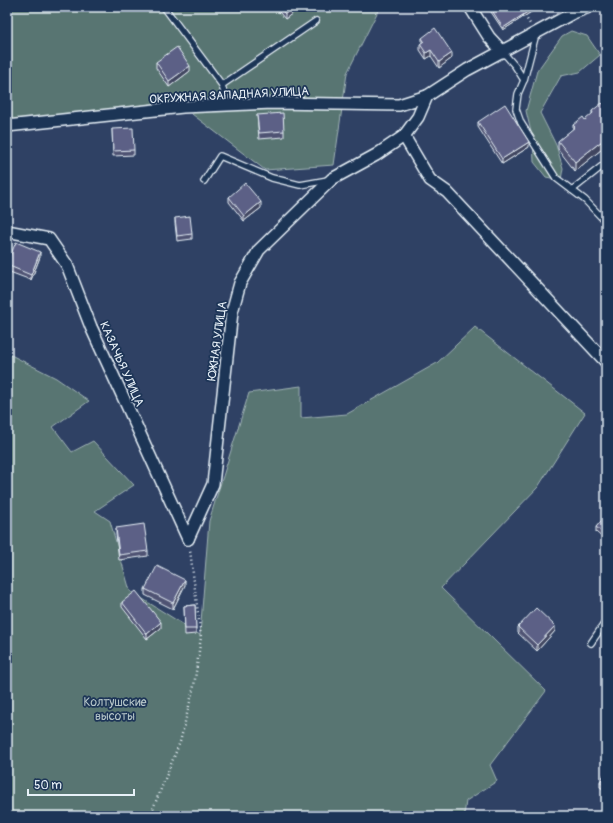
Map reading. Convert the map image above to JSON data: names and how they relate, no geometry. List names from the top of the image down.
{
  "streets": {
    "street": ["ОКРУЖНАЯ ЗАПАДНАЯ УЛИЦА", "ЮЖНАЯ УЛИЦА", "КАЗАЧЬЯ УЛИЦА"]
  },
  "crossings": [
    ["ЮЖНАЯ УЛИЦА", "КАЗАЧЬЯ УЛИЦА"]
  ],
  "parks": ["Колтушские высоты"],
  "scale_bar": "50 m"
}
